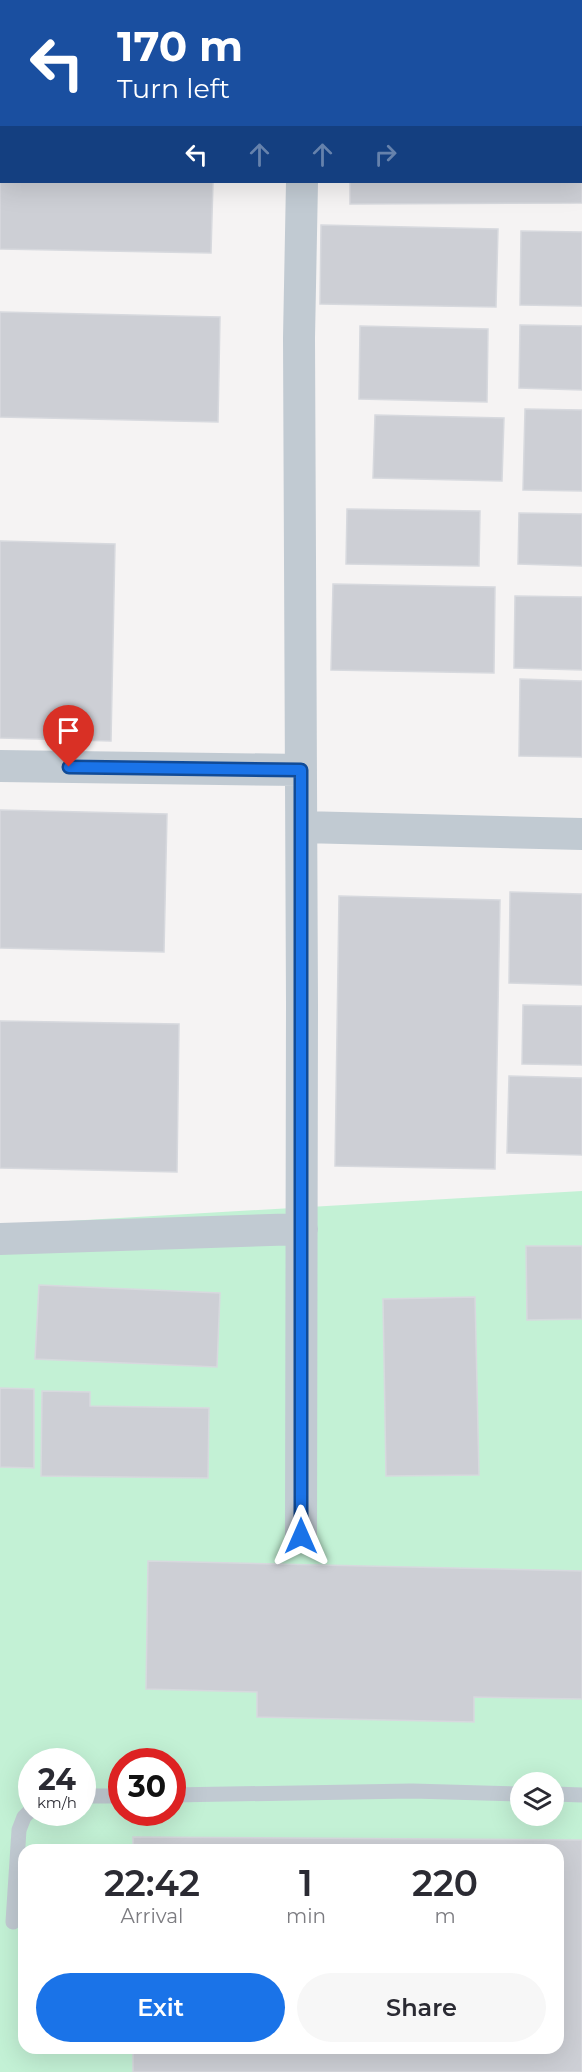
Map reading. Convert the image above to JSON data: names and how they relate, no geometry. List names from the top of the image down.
{
  "page": {
    "turn": ["170 m", "Turn left"],
    "speed": "24 km/h",
    "limit": "30",
    "eta": [
      "22:42",
      "Arrival",
      "1",
      "min",
      "220",
      "m"
    ],
    "buttons": ["Exit", "Share"]
  }
}
